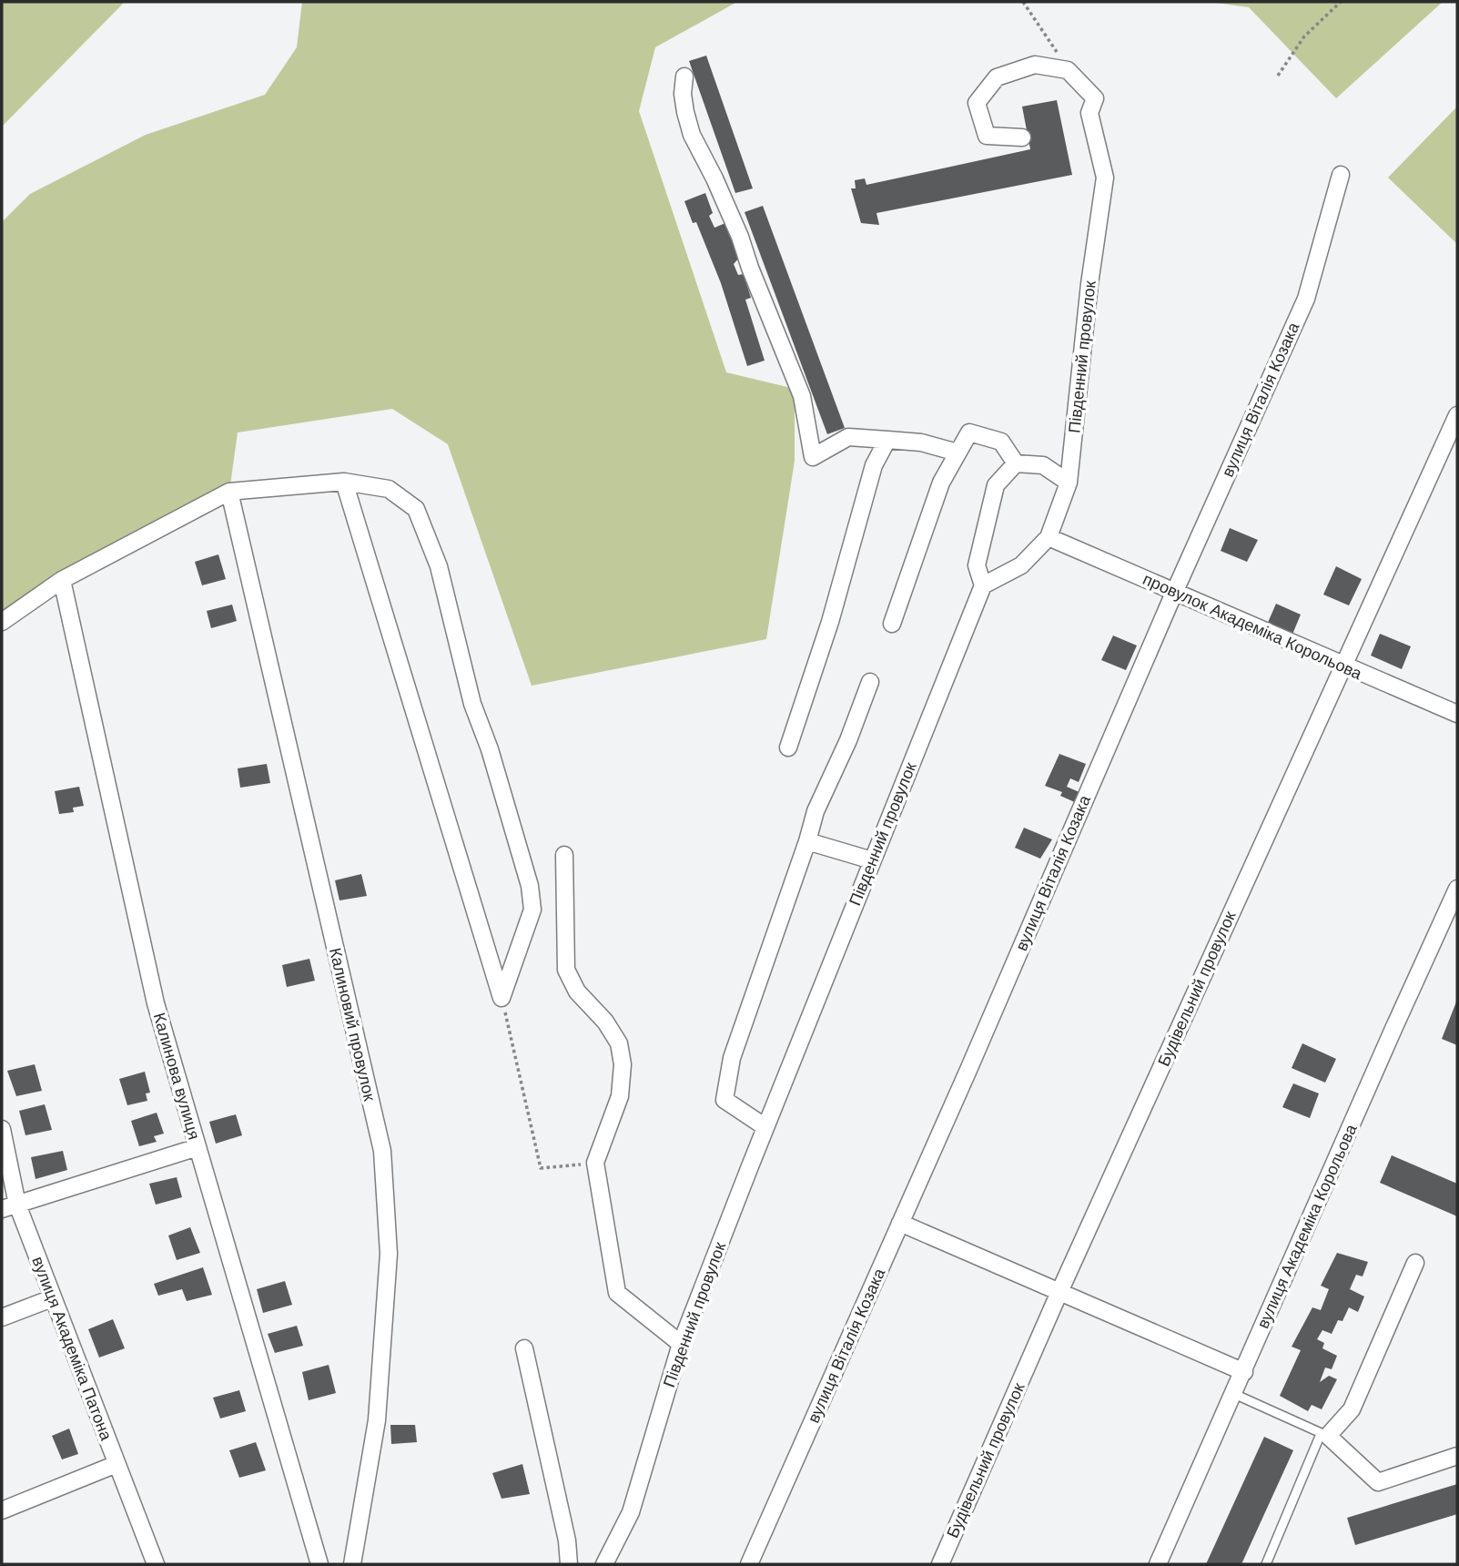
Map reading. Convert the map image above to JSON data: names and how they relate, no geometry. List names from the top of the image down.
{
  "streets": {
    "street": [
      "Південний провулок",
      "вулиця Віталія Козака",
      "провулок Академіка Корольова",
      "Будівельний провулок",
      "Калиновий провулок",
      "Калинова вулиця",
      "вулиця Академіка Корольова",
      "вулиця Академіка Патона"
    ]
  },
  "crossings": [
    ["Південний провулок", "провулок Академіка Корольова"],
    ["вулиця Віталія Козака", "провулок Академіка Корольова"],
    ["провулок Академіка Корольова", "Будівельний провулок"]
  ]
}
